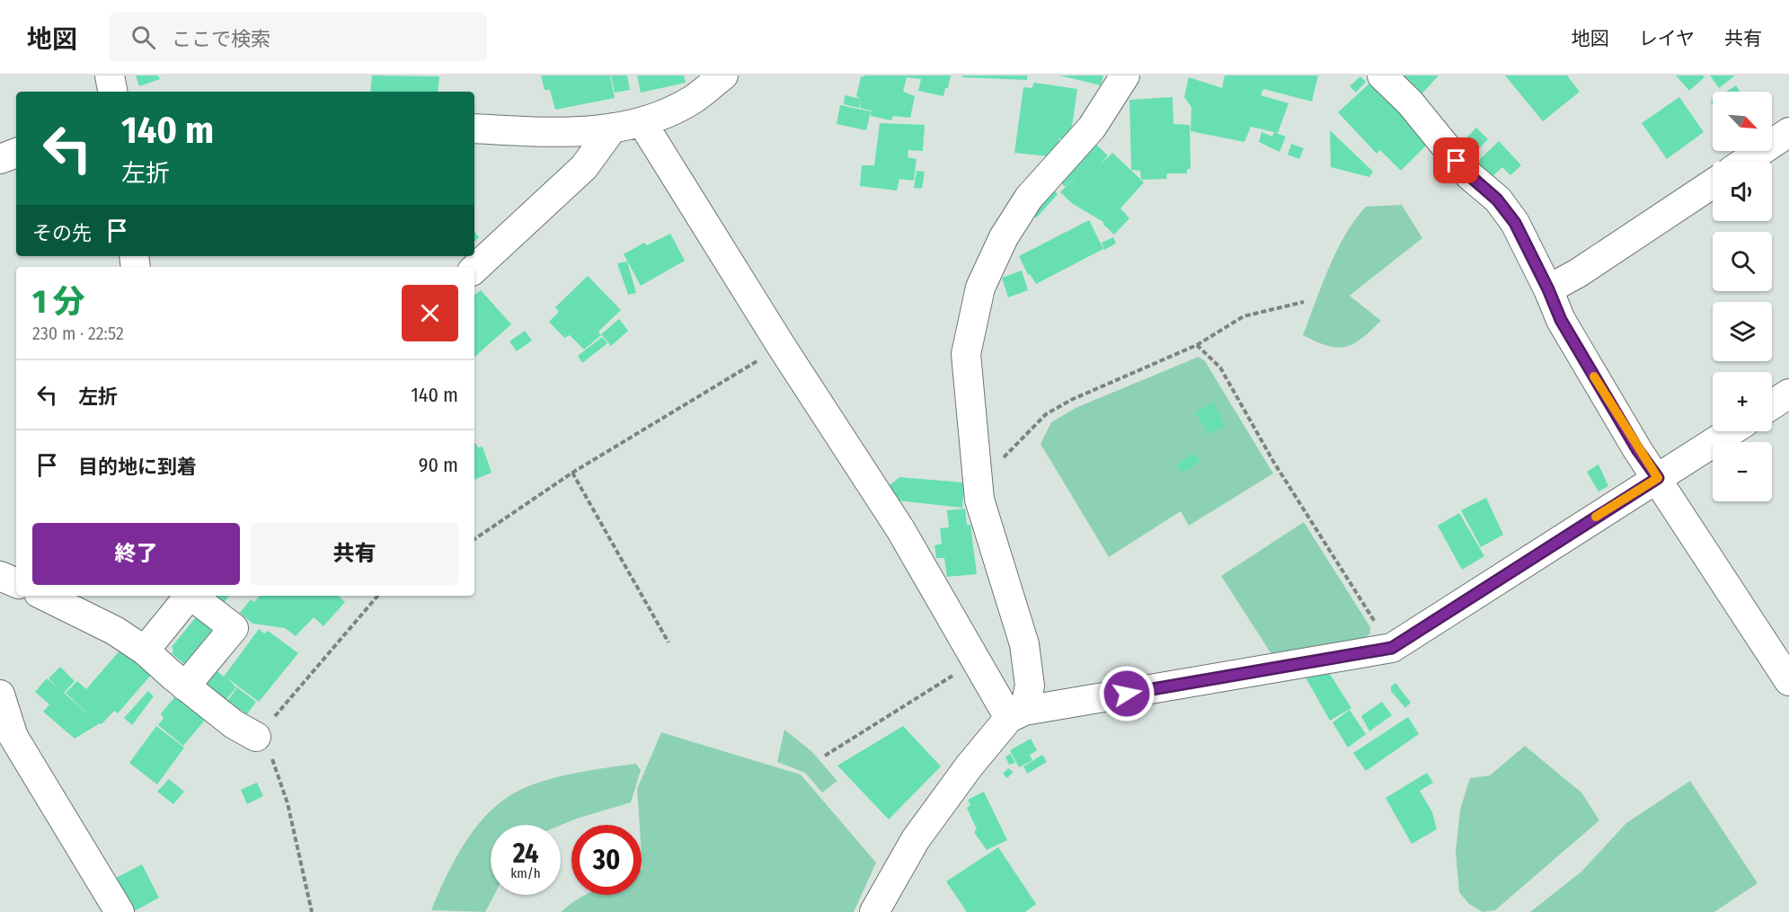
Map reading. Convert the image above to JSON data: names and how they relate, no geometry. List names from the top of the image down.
{
  "north": "bottom right",
  "page": {
    "header": "地図",
    "search": "ここで検索",
    "nav": ["地図", "レイヤ", "共有"],
    "map_buttons": ["+", "−"],
    "turn": ["140 m", "左折"],
    "then": "その先",
    "heading": ["1 分", "230 m · 22:52"],
    "list": [
      {
        "name": "左折",
        "value": "140 m"
      },
      {
        "name": "目的地に到着",
        "value": "90 m"
      }
    ],
    "buttons": ["終了", "共有"],
    "speed": "24 km/h",
    "limit": "30"
  }
}
